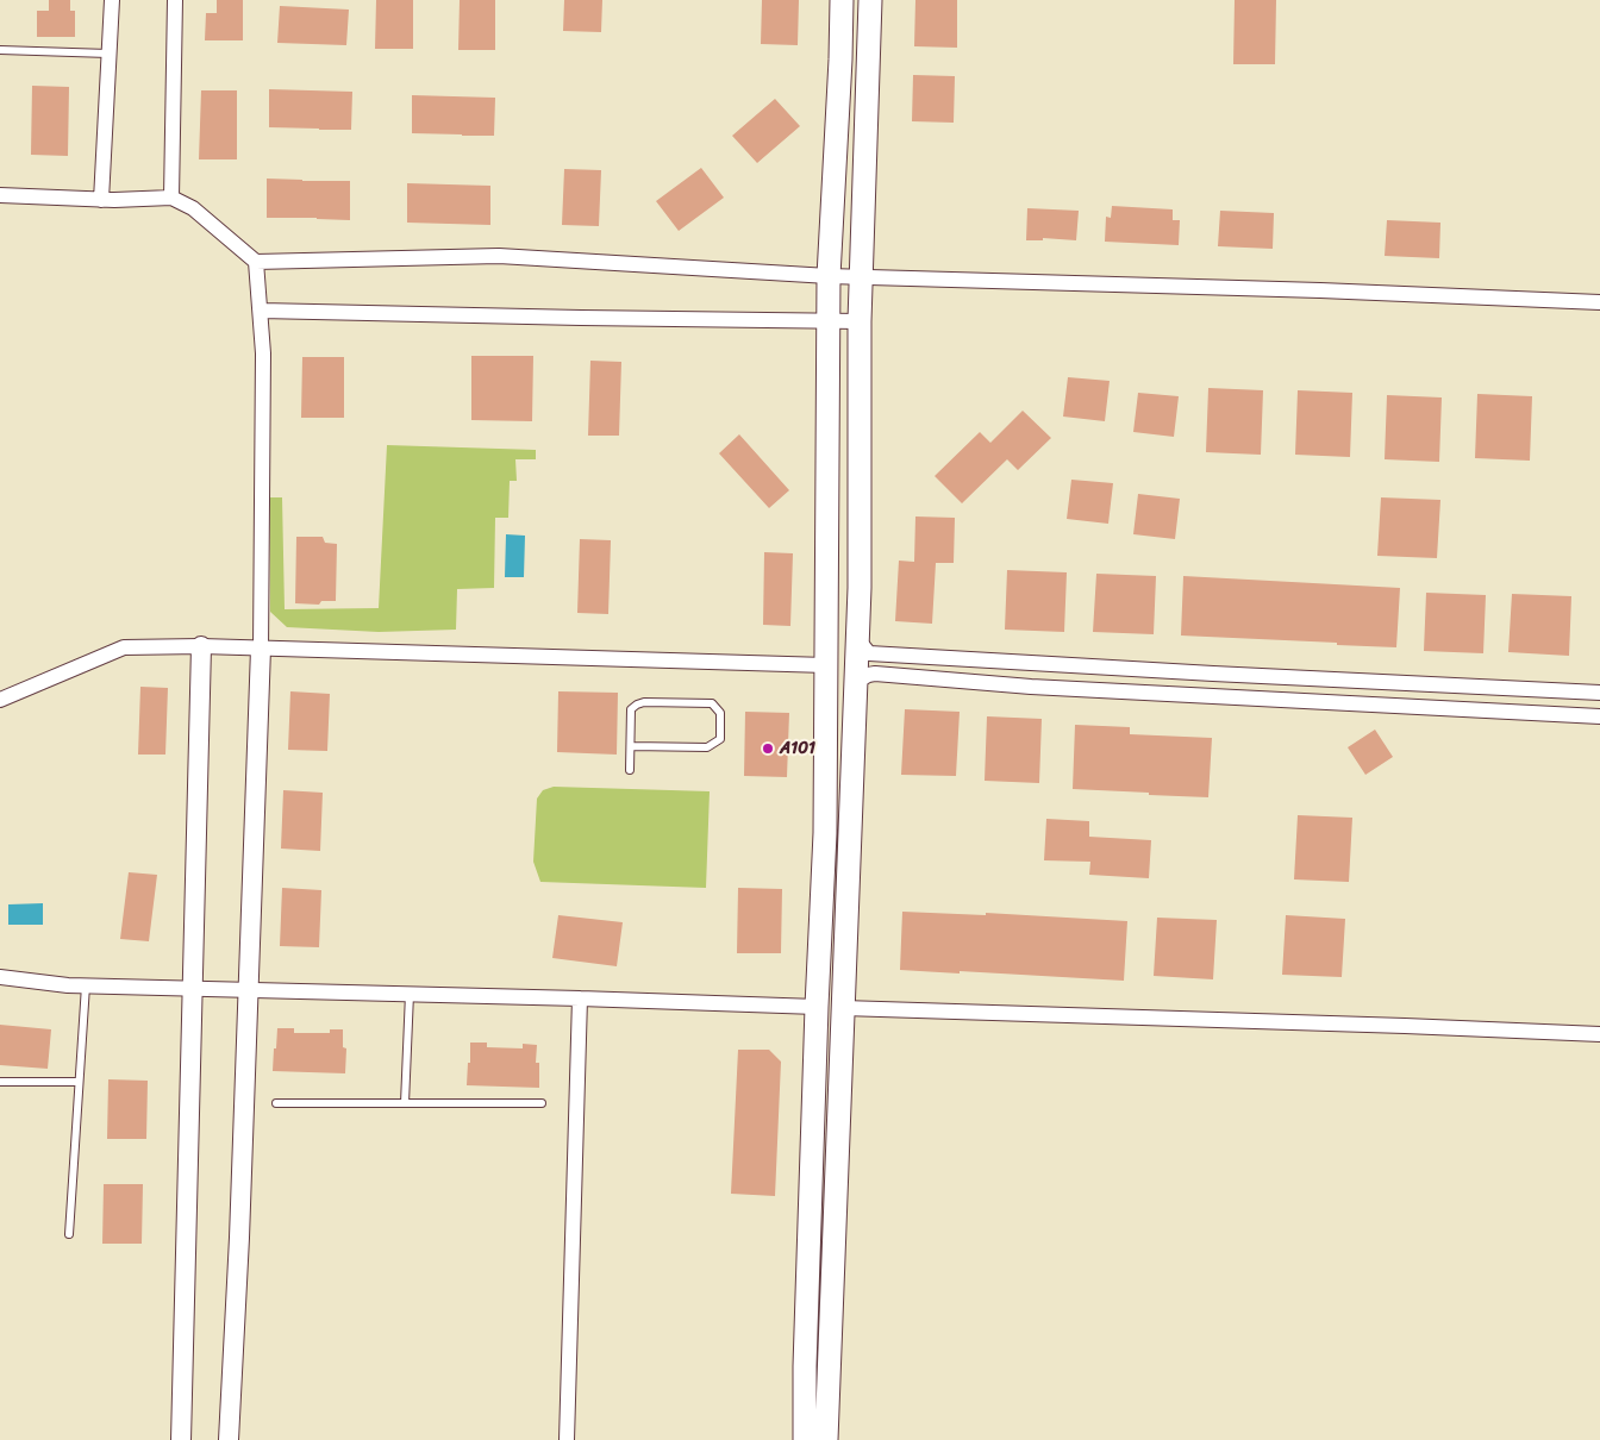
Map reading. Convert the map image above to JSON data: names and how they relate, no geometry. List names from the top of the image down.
{
  "places": ["A101"]
}
